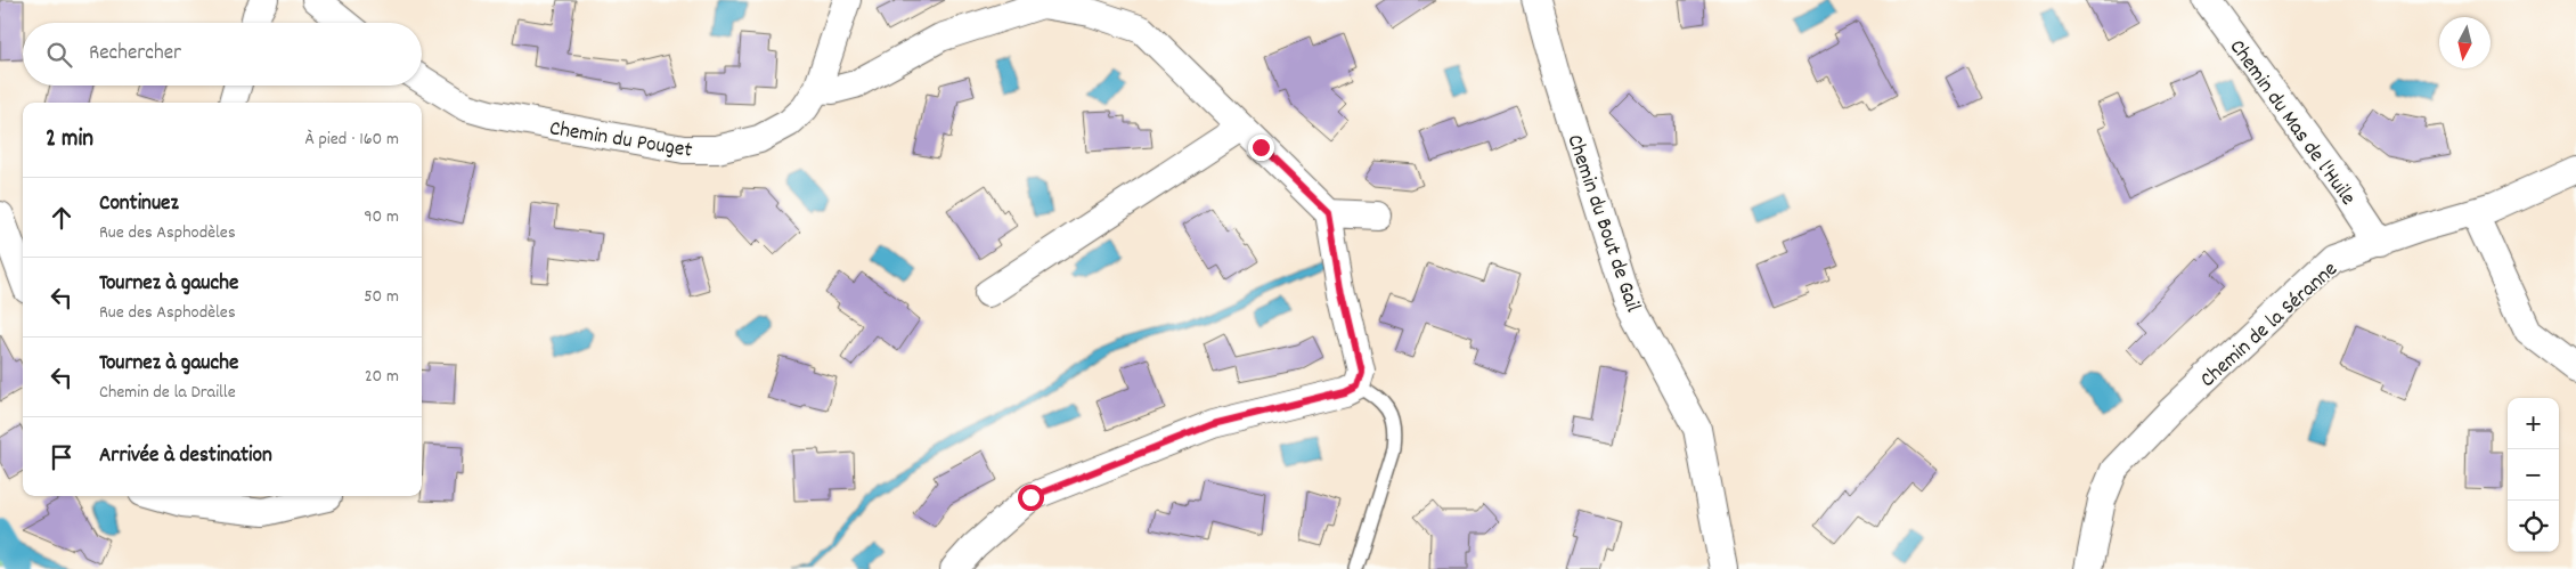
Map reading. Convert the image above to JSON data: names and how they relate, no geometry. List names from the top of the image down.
{
  "streets": {
    "street": [
      "Chemin du Mas de l'Huile",
      "Chemin du Pouget",
      "Chemin du Bout de Gail",
      "Chemin de la Séranne"
    ]
  },
  "crossings": [
    ["Chemin du Mas de l'Huile", "Chemin de la Séranne"]
  ],
  "north": "bottom",
  "page": {
    "search": "Rechercher",
    "heading": ["2 min", "À pied · 160 m"],
    "list": [
      ["Continuez", "Rue des Asphodèles", "90 m"],
      ["Tournez à gauche", "Rue des Asphodèles", "50 m"],
      ["Tournez à gauche", "Chemin de la Draille", "20 m"],
      "Arrivée à destination"
    ],
    "map_buttons": ["+", "−"]
  }
}
